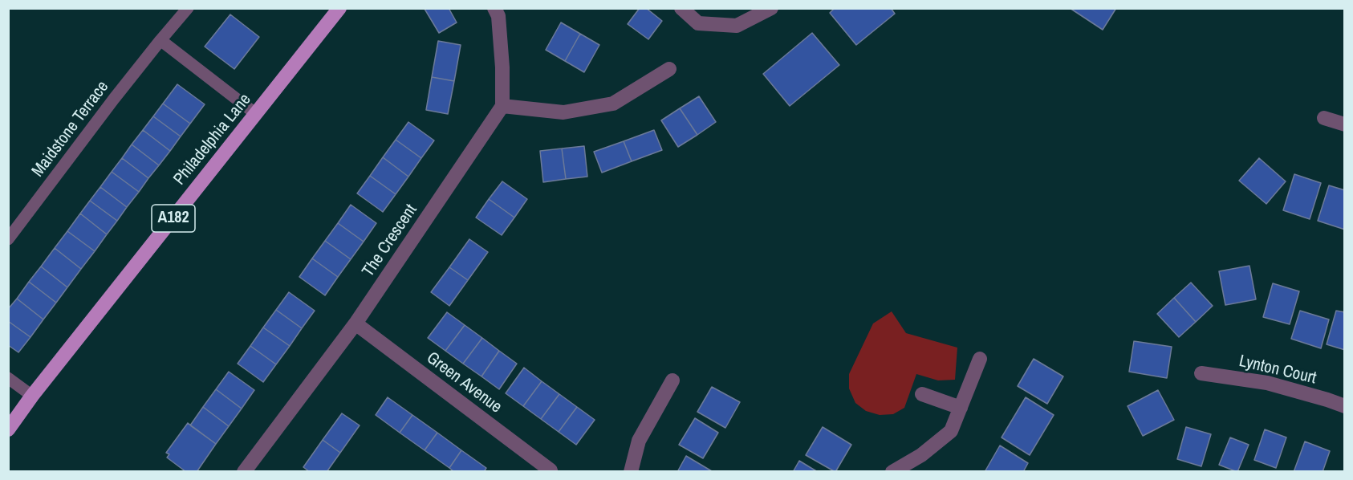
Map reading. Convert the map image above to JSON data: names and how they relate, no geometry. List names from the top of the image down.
{
  "streets": {
    "main road": ["Philadelphia Lane", "A182"],
    "street": ["The Crescent", "Lynton Court", "Green Avenue"],
    "lane": ["Maidstone Terrace"]
  },
  "crossings": [
    ["The Crescent", "Green Avenue"]
  ]
}
